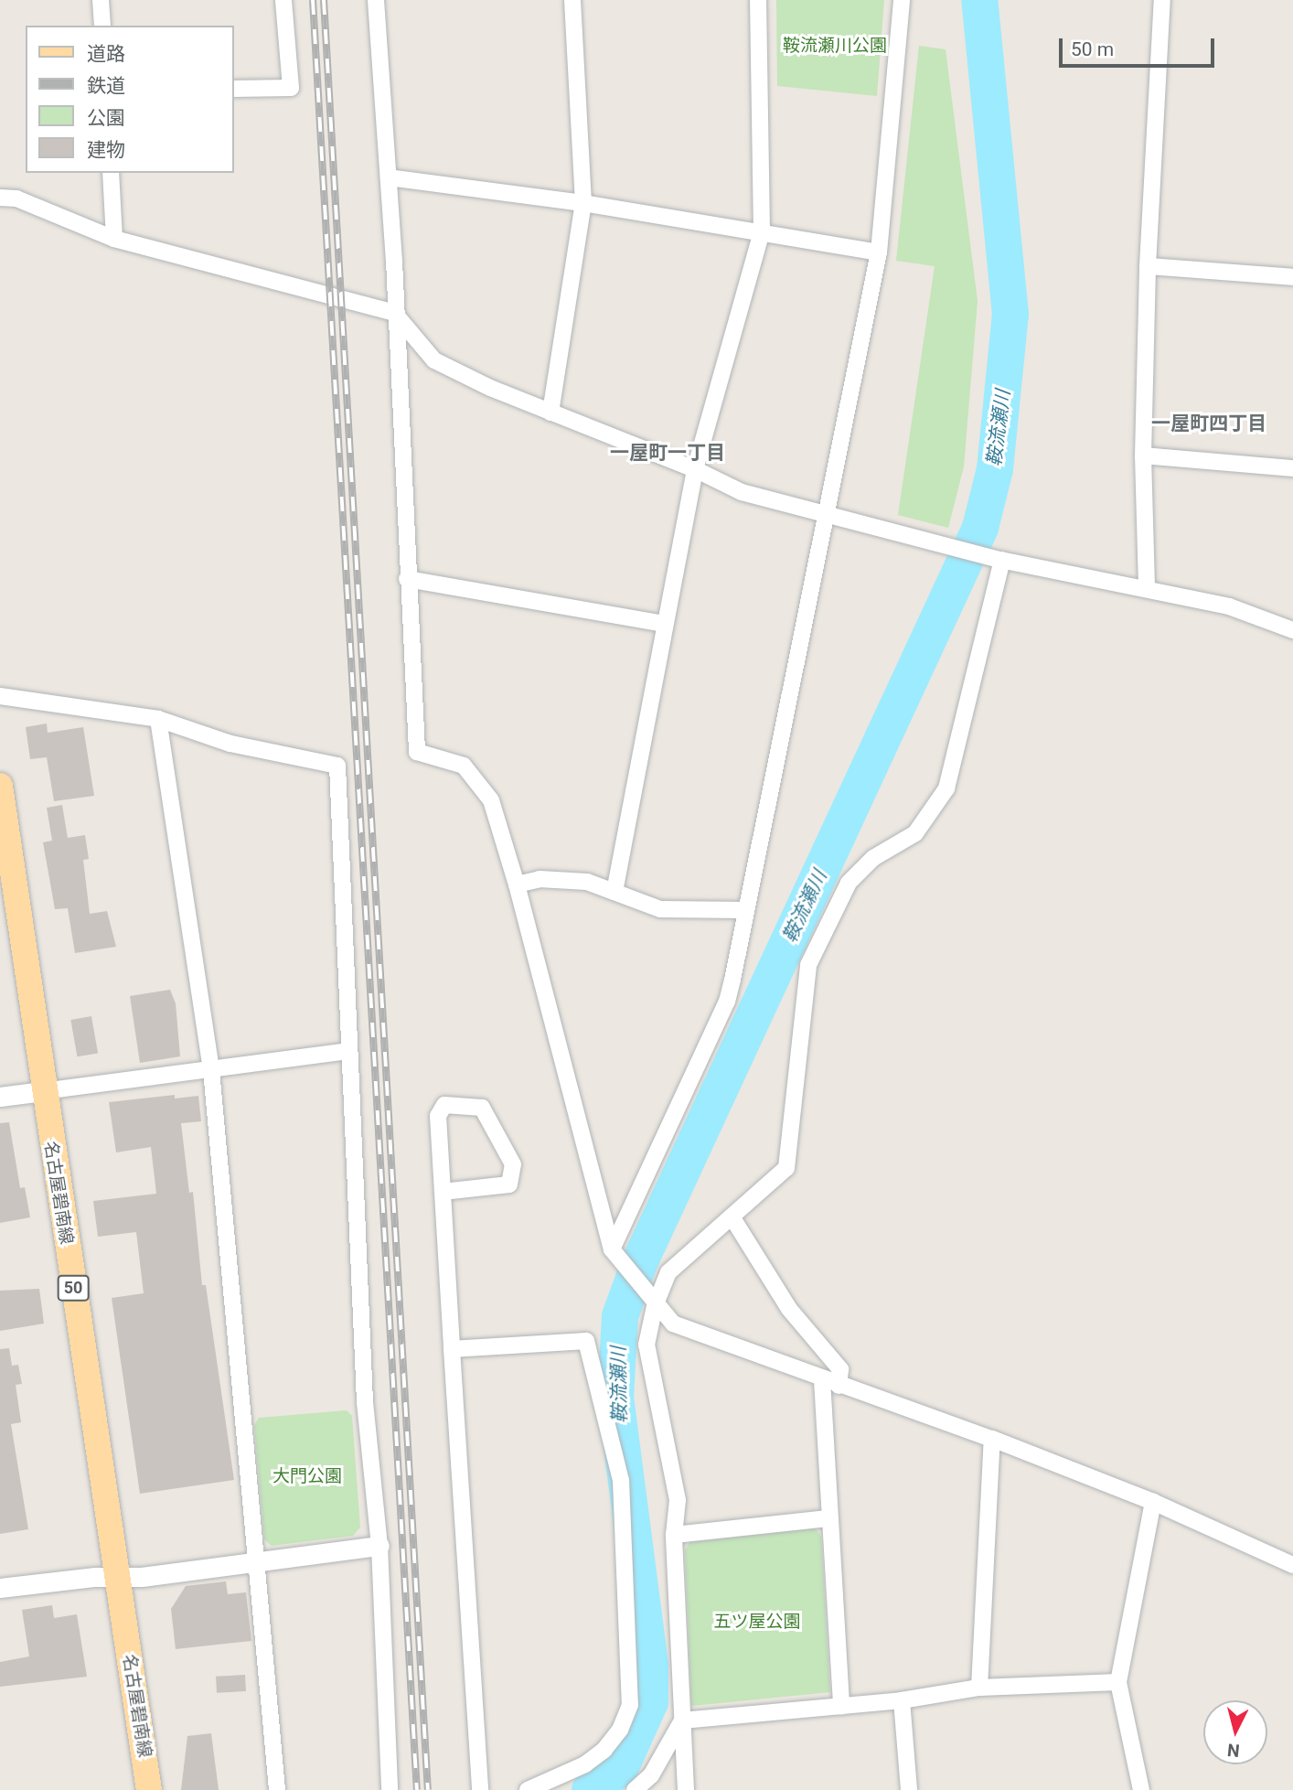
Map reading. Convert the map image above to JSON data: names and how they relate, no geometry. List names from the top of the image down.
{
  "streets": {
    "main road": ["名古屋碧南線", "50"]
  },
  "districts": ["一屋町四丁目", "一屋町一丁目"],
  "water": ["鞍流瀬川"],
  "parks": ["鞍流瀬川公園", "大門公園", "五ツ屋公園"],
  "legend": [
    "道路",
    "鉄道",
    "公園",
    "建物"
  ],
  "scale_bar": "50 m",
  "north": "bottom"
}
